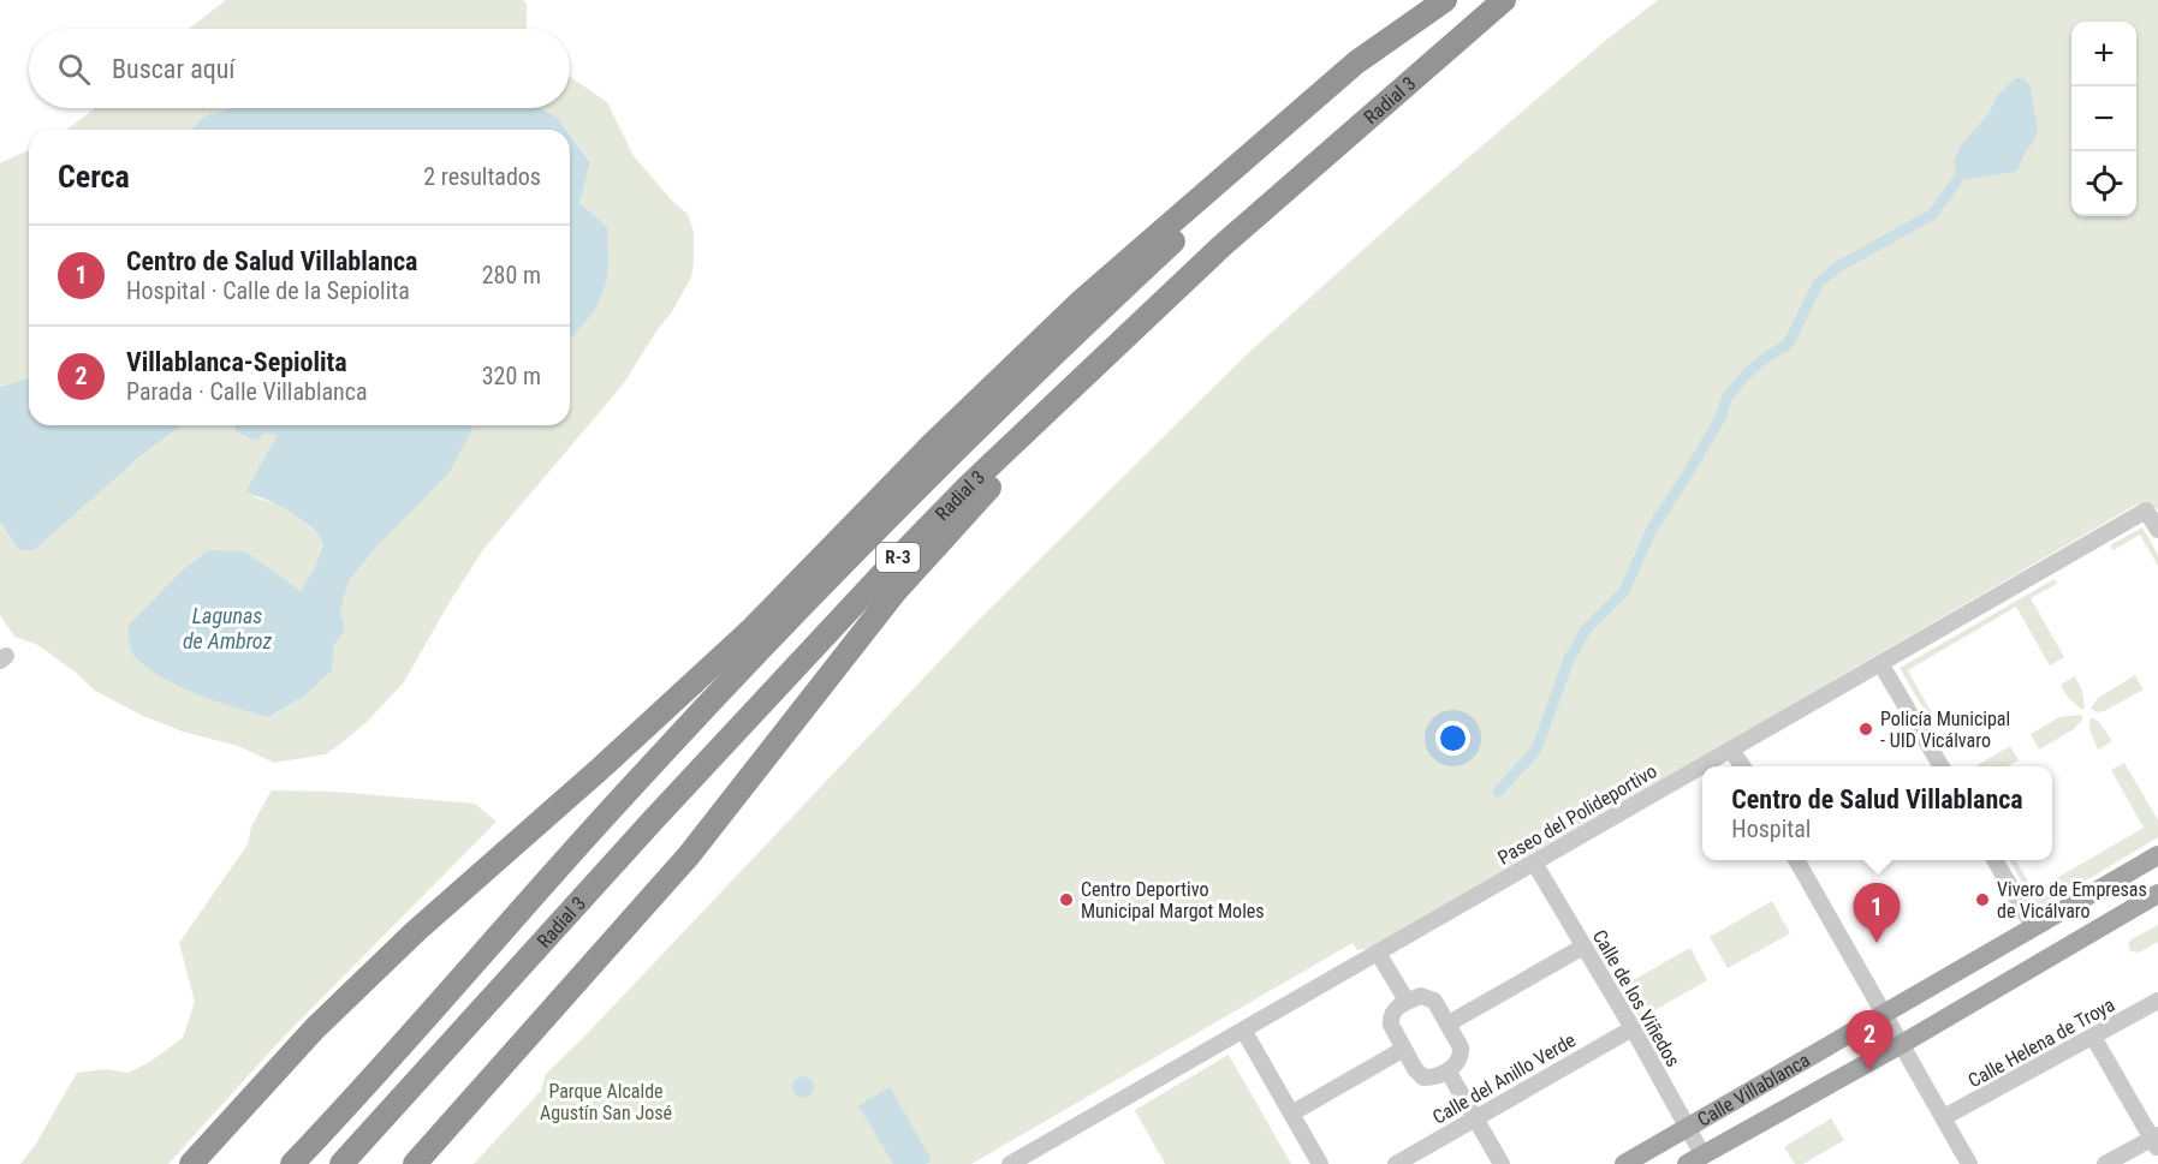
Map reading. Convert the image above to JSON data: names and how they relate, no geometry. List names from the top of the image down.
{
  "streets": {
    "highway": ["Radial 3", "R-3"],
    "main road": ["Calle Villablanca"],
    "street": [
      "Paseo del Polideportivo",
      "Calle de los Viñedos",
      "Calle Helena de Troya",
      "Calle del Anillo Verde"
    ]
  },
  "crossings": [
    ["Paseo del Polideportivo", "Calle de los Viñedos"],
    ["Calle de los Viñedos", "Calle del Anillo Verde"],
    ["Calle de los Viñedos", "Calle Villablanca"]
  ],
  "water": ["Lagunas de Ambroz"],
  "parks": ["Parque Alcalde Agustín San José"],
  "places": ["Policía Municipal - UID Vicálvaro", "Centro Deportivo Municipal Margot Moles", "Vivero de Empresas de Vicálvaro"],
  "page": {
    "map_buttons": ["+", "−"],
    "search": "Buscar aquí",
    "heading": ["Cerca", "2 resultados"],
    "list": [
      {
        "mark": "1",
        "name": "Centro de Salud Villablanca",
        "note": "Hospital · Calle de la Sepiolita",
        "value": "280 m"
      },
      {
        "mark": "2",
        "name": "Villablanca-Sepiolita",
        "note": "Parada · Calle Villablanca",
        "value": "320 m"
      }
    ],
    "popup": ["Centro de Salud Villablanca", "Hospital"],
    "pins": ["1", "2"]
  }
}
